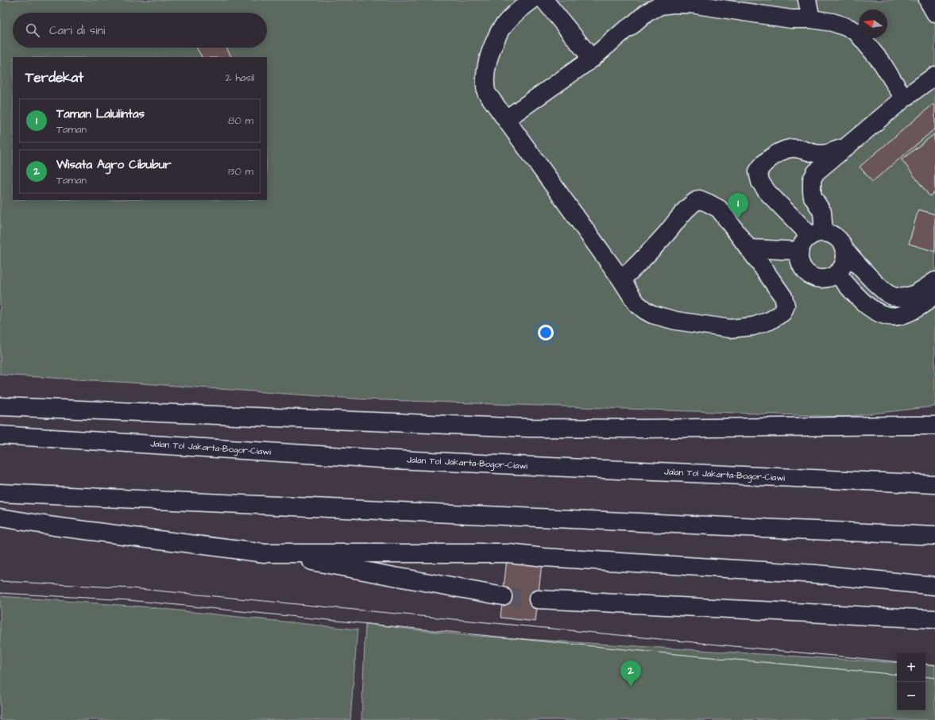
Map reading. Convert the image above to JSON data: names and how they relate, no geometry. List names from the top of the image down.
{
  "streets": {
    "main road": ["Jalan Tol Jakarta–Bogor–Ciawi"]
  },
  "north": "left",
  "page": {
    "search": "Cari di sini",
    "heading": ["Terdekat", "2 hasil"],
    "list": [
      {
        "mark": "1",
        "name": "Taman Lalulintas",
        "note": "Taman",
        "value": "80 m"
      },
      {
        "mark": "2",
        "name": "Wisata Agro Cibubur",
        "note": "Taman",
        "value": "130 m"
      }
    ],
    "pins": ["1", "2"],
    "map_buttons": ["+", "−"]
  }
}
